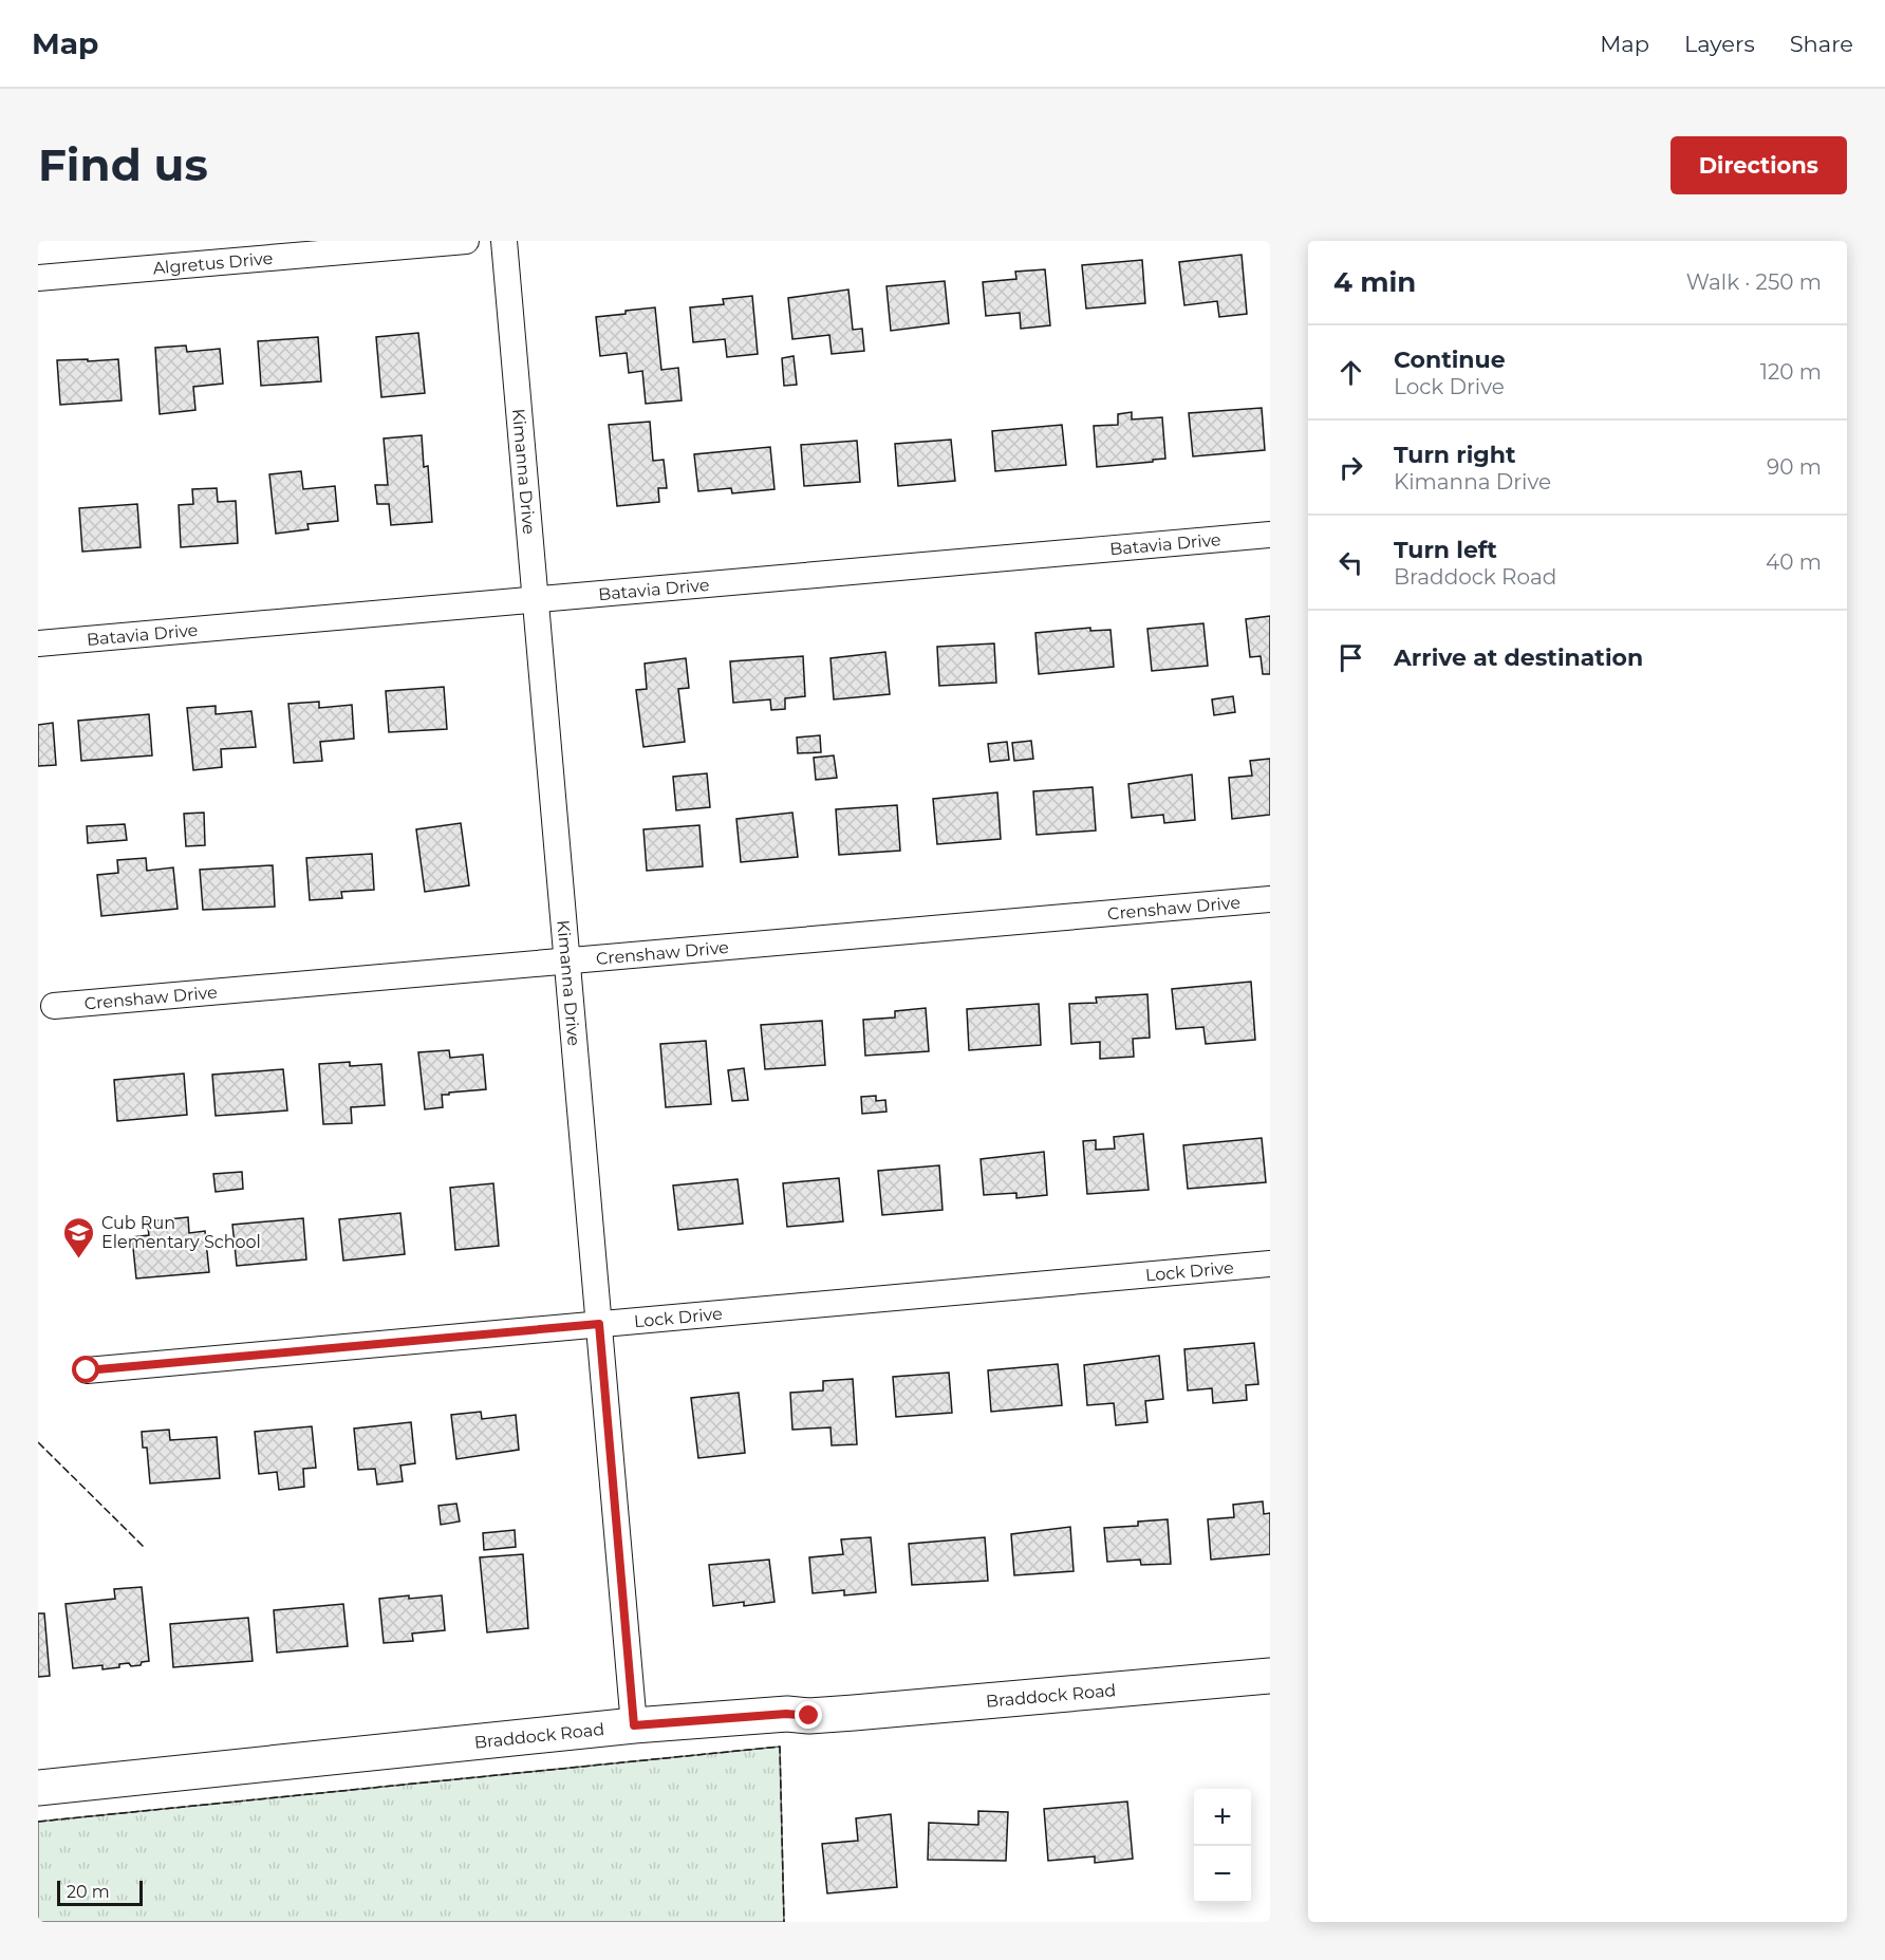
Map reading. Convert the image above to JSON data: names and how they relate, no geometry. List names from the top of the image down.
{
  "streets": {
    "main road": ["Braddock Road"],
    "street": [
      "Algretus Drive",
      "Kimanna Drive",
      "Batavia Drive",
      "Crenshaw Drive",
      "Lock Drive"
    ]
  },
  "crossings": [
    ["Kimanna Drive", "Batavia Drive"],
    ["Kimanna Drive", "Crenshaw Drive"],
    ["Kimanna Drive", "Lock Drive"],
    ["Kimanna Drive", "Braddock Road"]
  ],
  "places": {
    "school or university": ["Cub Run Elementary School"]
  },
  "scale_bar": "20 m",
  "page": {
    "header": "Map",
    "nav": ["Map", "Layers", "Share"],
    "buttons": "Directions",
    "title": "Find us",
    "heading": ["4 min", "Walk · 250 m"],
    "list": [
      ["Continue", "Lock Drive", "120 m"],
      ["Turn right", "Kimanna Drive", "90 m"],
      ["Turn left", "Braddock Road", "40 m"],
      "Arrive at destination"
    ],
    "map_buttons": ["+", "−"],
    "scale": "20 m"
  }
}
